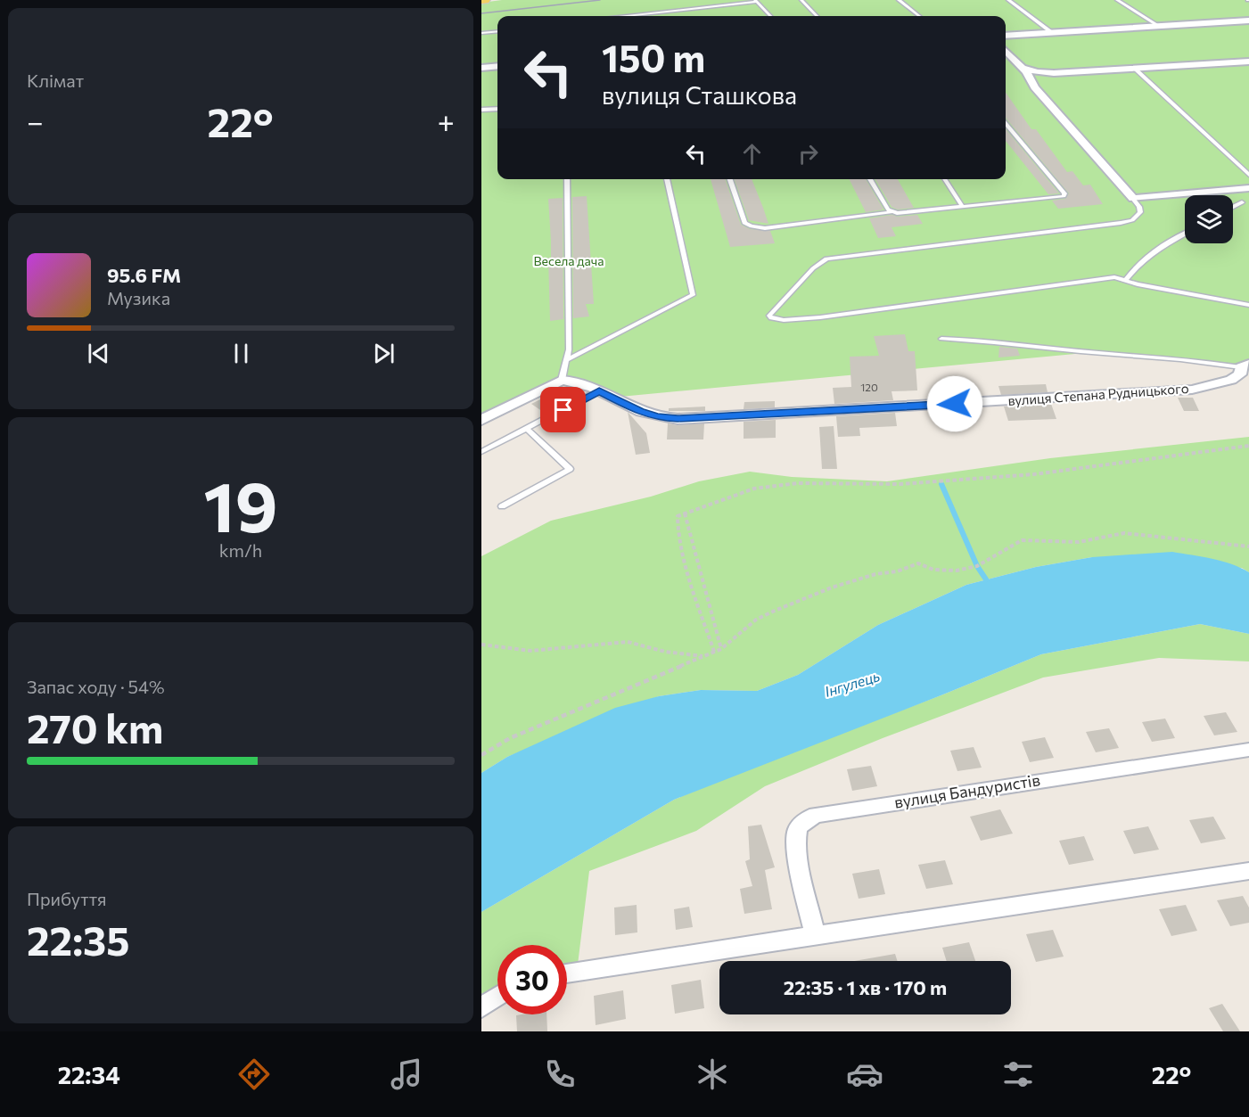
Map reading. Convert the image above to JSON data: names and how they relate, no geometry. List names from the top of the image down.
{
  "streets": {
    "street": ["вулиця Степана Рудницького", "вулиця Бандуристів"]
  },
  "water": ["Інгулець"],
  "parks": ["Весела дача"],
  "house_numbers": ["120"],
  "page": {
    "tile": [
      "Клімат",
      ["19", "km/h"],
      ["Запас ходу · 54%", "270 km"],
      ["Прибуття", "22:35"]
    ],
    "turn": ["150 m", "вулиця Сташкова"],
    "heat": ["−", "22°", "+"],
    "song": ["95.6 FM", "Музика"],
    "limit": "30",
    "trip": "22:35 · 1 хв · 170 m",
    "tabs": ["22:34", "22°"]
  }
}
